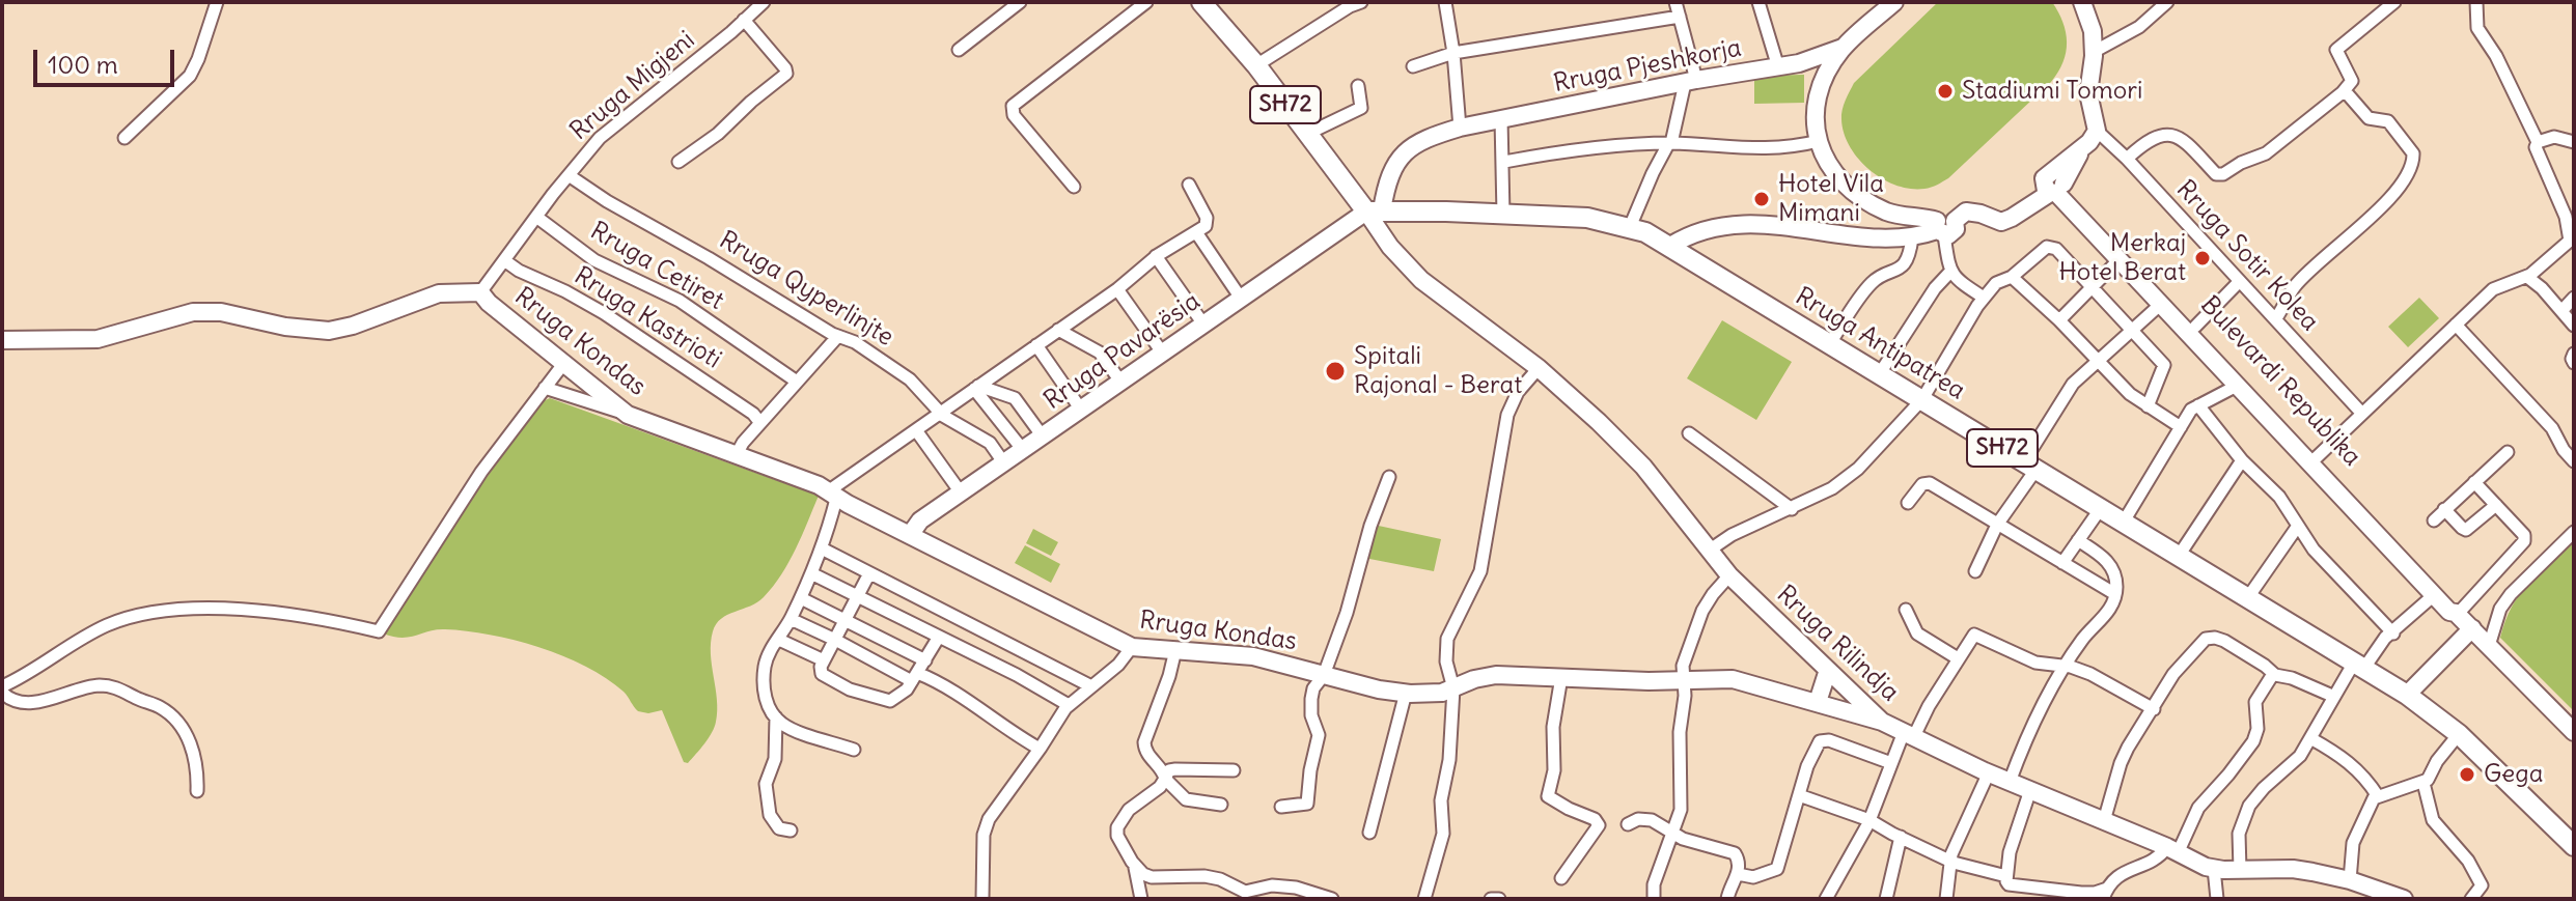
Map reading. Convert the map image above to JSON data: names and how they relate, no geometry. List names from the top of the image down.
{
  "streets": {
    "main road": ["SH72", "Rruga Antipatrea"],
    "street": [
      "Rruga Pjeshkorja",
      "Rruga Migjeni",
      "Rruga Sotir Kolea",
      "Rruga Cetiret",
      "Rruga Qyperlinjte",
      "Rruga Kastrioti",
      "Rruga Kondas",
      "Rruga Pavarësia",
      "Bulevardi Republika",
      "Rruga Rilindja"
    ]
  },
  "crossings": [
    ["Rruga Pjeshkorja", "SH72"],
    ["Rruga Pjeshkorja", "Rruga Antipatrea"],
    ["Rruga Pjeshkorja", "Rruga Pavarësia"],
    ["Rruga Pjeshkorja", "Rruga Rilindja"],
    ["Rruga Migjeni", "Rruga Cetiret"],
    ["Rruga Migjeni", "Rruga Qyperlinjte"],
    ["Rruga Migjeni", "Rruga Kastrioti"],
    ["Rruga Migjeni", "Rruga Kondas"],
    ["SH72", "Rruga Antipatrea"],
    ["SH72", "Rruga Pavarësia"],
    ["SH72", "Rruga Rilindja"],
    ["Rruga Qyperlinjte", "Rruga Pavarësia"],
    ["Rruga Kondas", "Rruga Pavarësia"],
    ["Rruga Kondas", "Rruga Rilindja"],
    ["Rruga Antipatrea", "Rruga Pavarësia"],
    ["Rruga Antipatrea", "Rruga Rilindja"],
    ["Rruga Pavarësia", "Rruga Rilindja"]
  ],
  "places": [
    "Stadiumi Tomori",
    "Hotel Vila Mimani",
    "Merkaj Hotel Berat",
    "Spitali Rajonal - Berat",
    "Gega"
  ],
  "scale_bar": "100 m"
}
